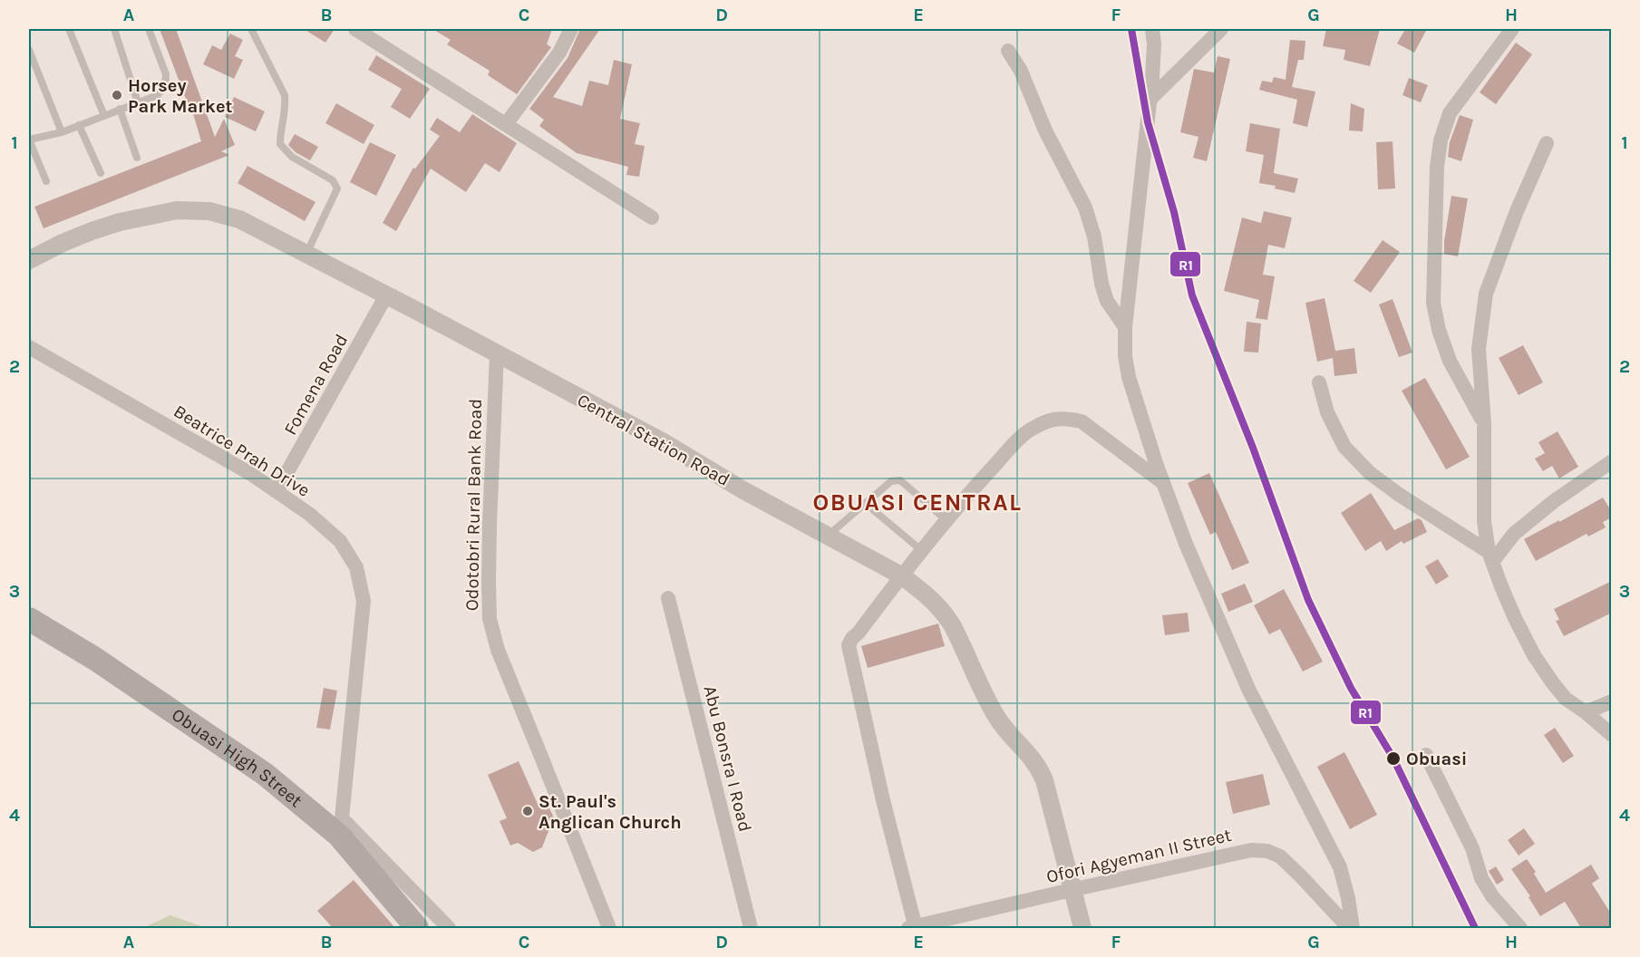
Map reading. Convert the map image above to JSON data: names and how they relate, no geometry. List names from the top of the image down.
{
  "streets": {
    "main road": ["Obuasi High Street"],
    "street": [
      "Fomena Road",
      "Central Station Road",
      "Beatrice Prah Drive",
      "Odotobri Rural Bank Road",
      "Abu Bonsra I Road",
      "Ofori Agyeman II Street"
    ]
  },
  "crossings": [
    ["Fomena Road", "Central Station Road"],
    ["Fomena Road", "Beatrice Prah Drive"],
    ["Central Station Road", "Odotobri Rural Bank Road"],
    ["Central Station Road", "Ofori Agyeman II Street"],
    ["Beatrice Prah Drive", "Obuasi High Street"]
  ],
  "districts": ["OBUASI CENTRAL"],
  "places": ["Horsey Park Market", "Obuasi", "St. Paul's Anglican Church"],
  "lines": ["transit line R1"],
  "grid": {
    "columns": [
      "A",
      "B",
      "C",
      "D",
      "E",
      "F",
      "G",
      "H"
    ],
    "rows": [
      "1",
      "2",
      "3",
      "4"
    ]
  }
}
